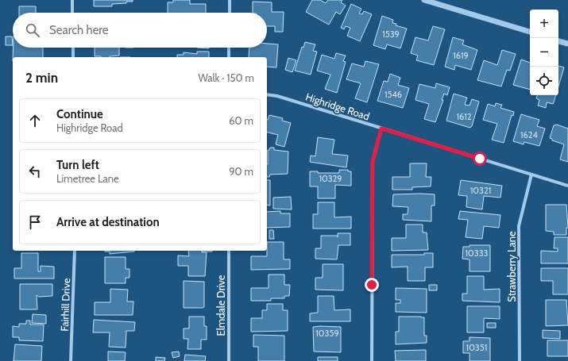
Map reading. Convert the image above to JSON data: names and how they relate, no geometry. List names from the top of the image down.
{
  "streets": {
    "street": [
      "Highridge Road",
      "Strawberry Lane",
      "Fairhill Drive",
      "Elmdale Drive"
    ]
  },
  "crossings": [
    ["Highridge Road", "Strawberry Lane"]
  ],
  "house_numbers": [
    "1539",
    "1619",
    "1546",
    "1612",
    "1624",
    "10329",
    "10321",
    "10333",
    "10359",
    "10351"
  ],
  "page": {
    "map_buttons": ["+", "−"],
    "search": "Search here",
    "heading": ["2 min", "Walk · 150 m"],
    "list": [
      ["Continue", "Highridge Road", "60 m"],
      ["Turn left", "Limetree Lane", "90 m"],
      "Arrive at destination"
    ]
  }
}
